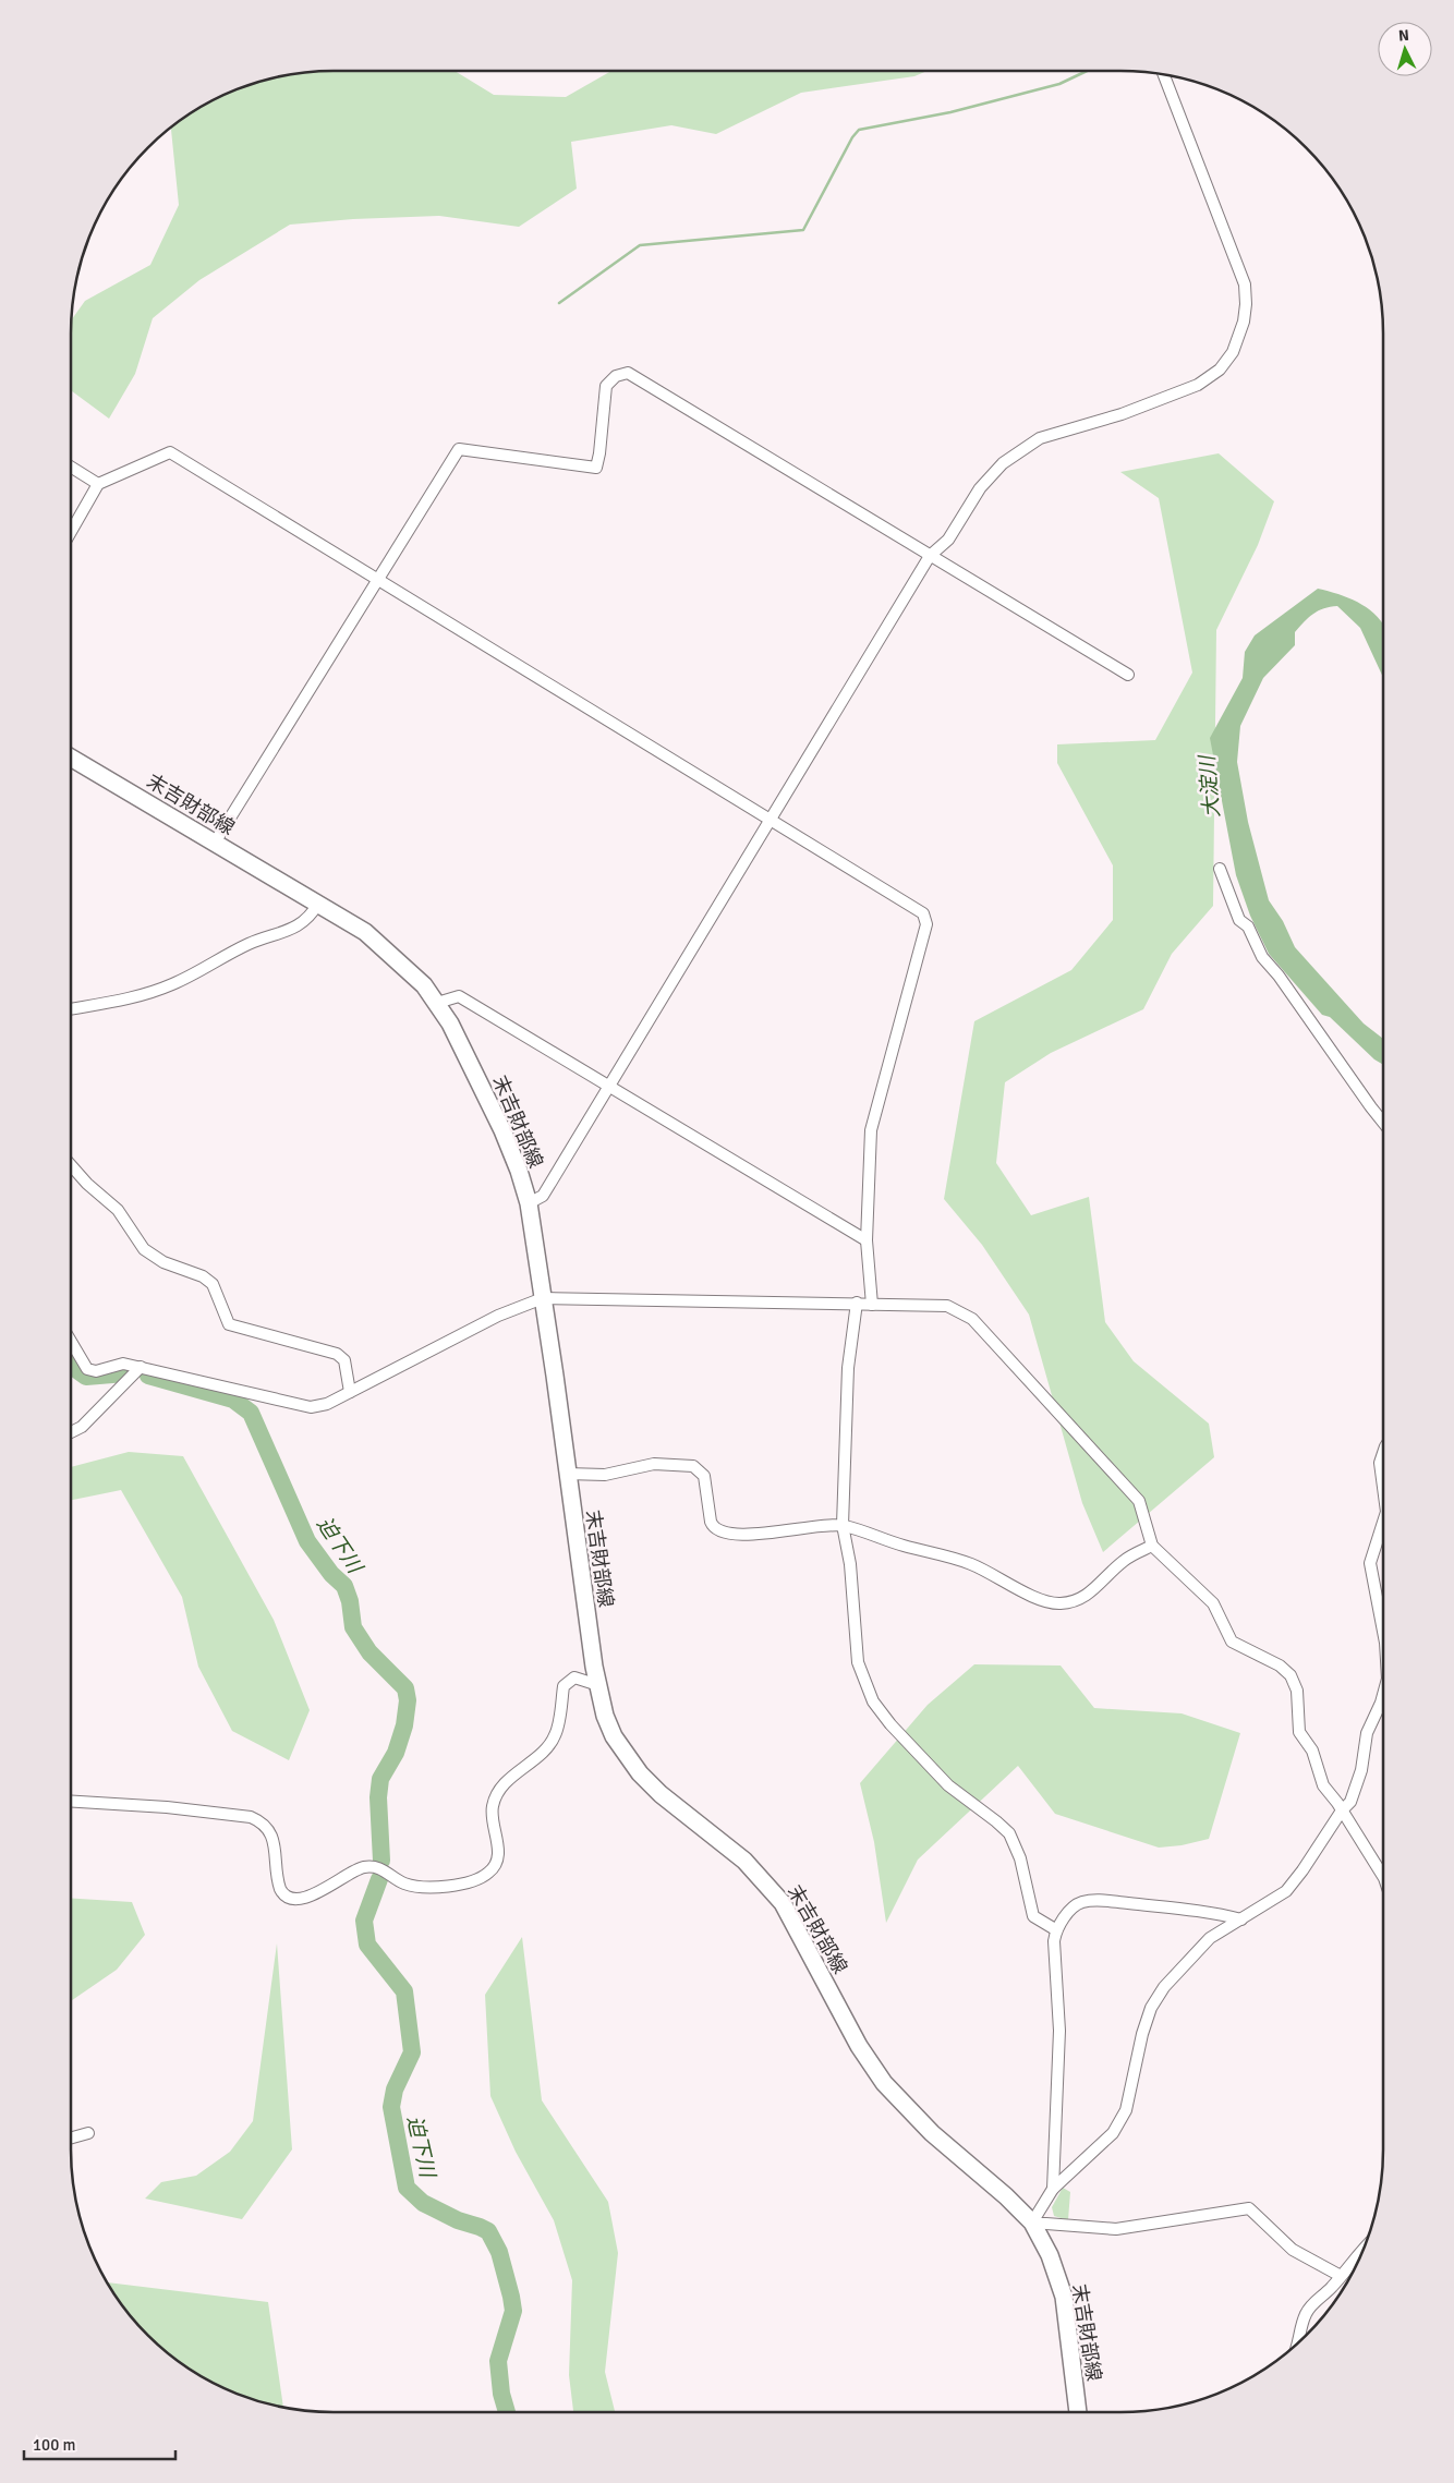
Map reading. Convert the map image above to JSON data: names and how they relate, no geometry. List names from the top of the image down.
{
  "streets": {
    "main road": ["末吉財部線"]
  },
  "water": ["大淀川", "迫下川"],
  "scale_bar": "100 m",
  "north": "top"
}
